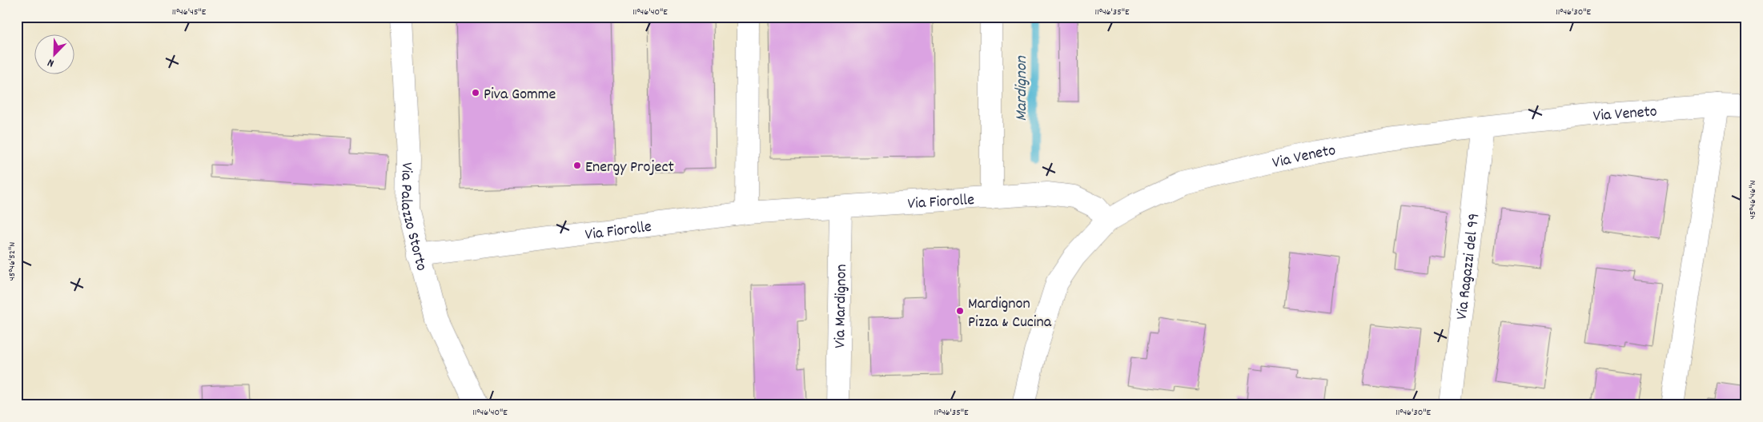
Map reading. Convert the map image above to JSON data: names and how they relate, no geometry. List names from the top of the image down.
{
  "streets": {
    "street": [
      "Via Veneto",
      "Via Fiorolle",
      "Via Palazzo Storto",
      "Via Ragazzi del 99",
      "Via Mardignon"
    ]
  },
  "crossings": [
    ["Via Veneto", "Via Fiorolle"],
    ["Via Veneto", "Via Ragazzi del 99"],
    ["Via Fiorolle", "Via Palazzo Storto"],
    ["Via Fiorolle", "Via Mardignon"]
  ],
  "water": ["Mardignon"],
  "places": ["Piva Gomme", "Energy Project", "Mardignon Pizza & Cucina"],
  "north": "bottom left",
  "coordinates": [
    "11°46'45\"E",
    "11°46'40\"E",
    "11°46'35\"E",
    "11°46'30\"E",
    "45°46'46\"N",
    "45°46'52\"N"
  ]
}
